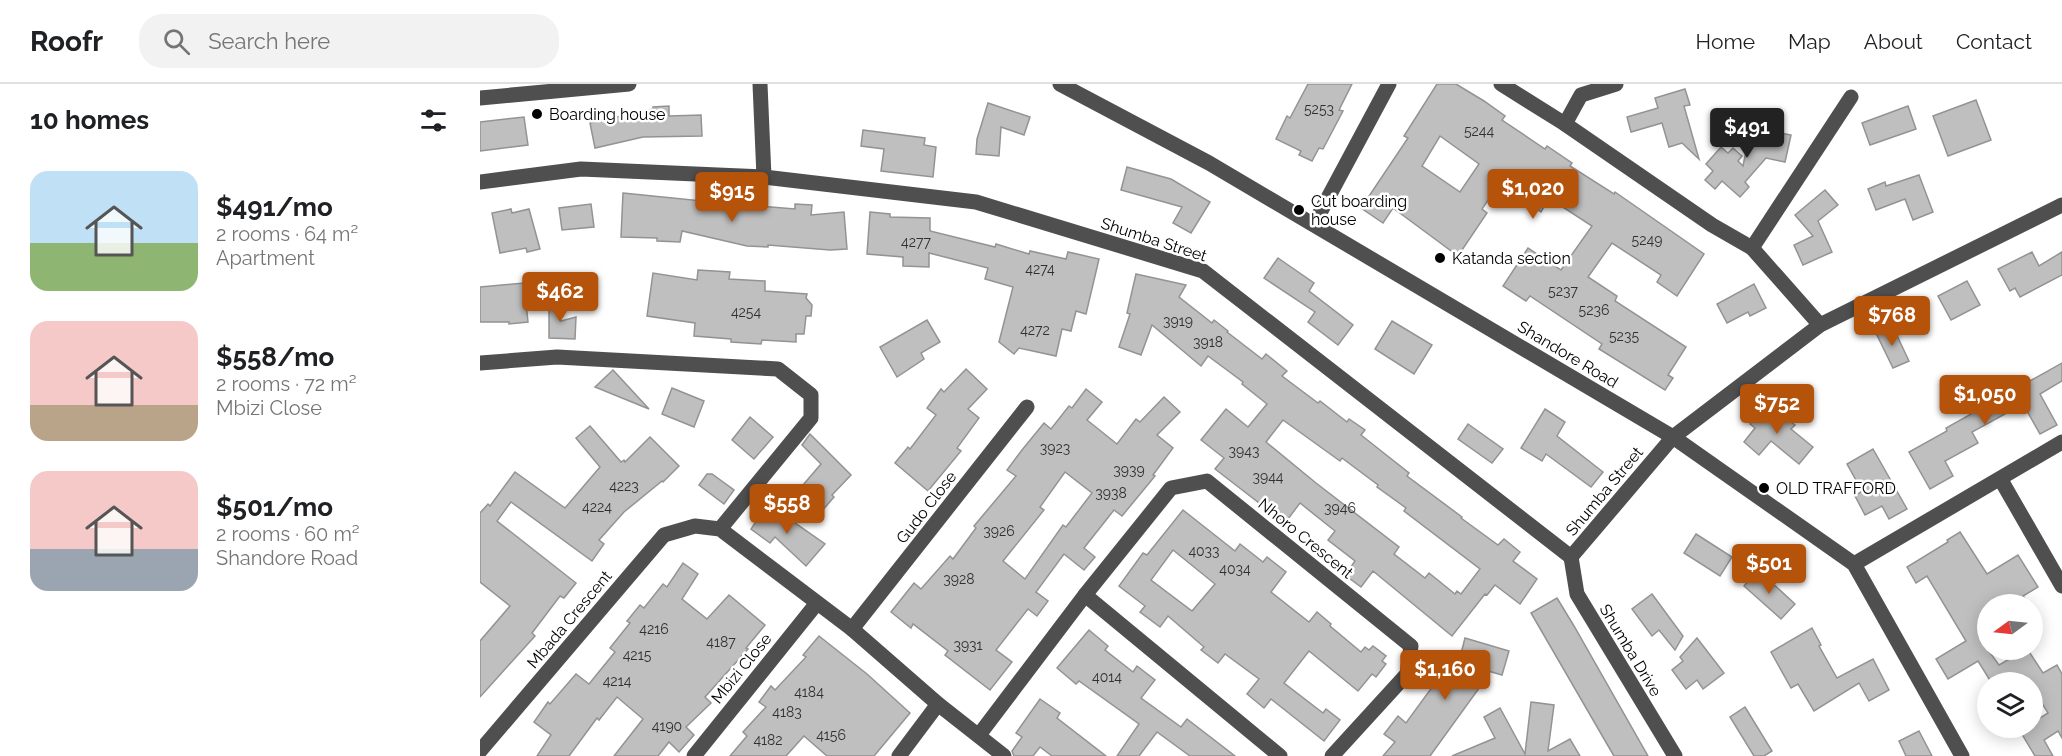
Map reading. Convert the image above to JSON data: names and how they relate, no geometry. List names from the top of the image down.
{
  "streets": {
    "street": [
      "Shumba Street",
      "Shandore Road",
      "Gudo Close",
      "Nhoro Crescent",
      "Mbada Crescent",
      "Shumba Drive",
      "Mbizi Close"
    ]
  },
  "crossings": [
    ["Shumba Street", "Shandore Road"],
    ["Shumba Street", "Shumba Drive"]
  ],
  "places": [
    "Boarding house",
    "Cut boarding house",
    "Katanda section",
    "OLD TRAFFORD"
  ],
  "house_numbers": [
    "5253",
    "5244",
    "5249",
    "4277",
    "4274",
    "5237",
    "5236",
    "4254",
    "3919",
    "4272",
    "5235",
    "3918",
    "3923",
    "3943",
    "3939",
    "3944",
    "4223",
    "3938",
    "4224",
    "3946",
    "3926",
    "4033",
    "4034",
    "3928",
    "4216",
    "4187",
    "3931",
    "4215",
    "4014",
    "4214",
    "4184",
    "4183",
    "4190",
    "4156",
    "4182"
  ],
  "north": "left",
  "page": {
    "header": "Roofr",
    "search": "Search here",
    "nav": [
      "Home",
      "Map",
      "About",
      "Contact"
    ],
    "heading": "10 homes",
    "price": [
      "$491",
      "$1,020",
      "$915",
      "$462",
      "$768",
      "$1,050",
      "$752",
      "$558",
      "$501",
      "$1,160"
    ],
    "list": [
      {
        "name": "$491/mo",
        "note": "2 rooms · 64 m² · Apartment"
      },
      {
        "name": "$558/mo",
        "note": "2 rooms · 72 m² · Mbizi Close"
      },
      {
        "name": "$501/mo",
        "note": "2 rooms · 60 m² · Shandore Road"
      }
    ]
  }
}
